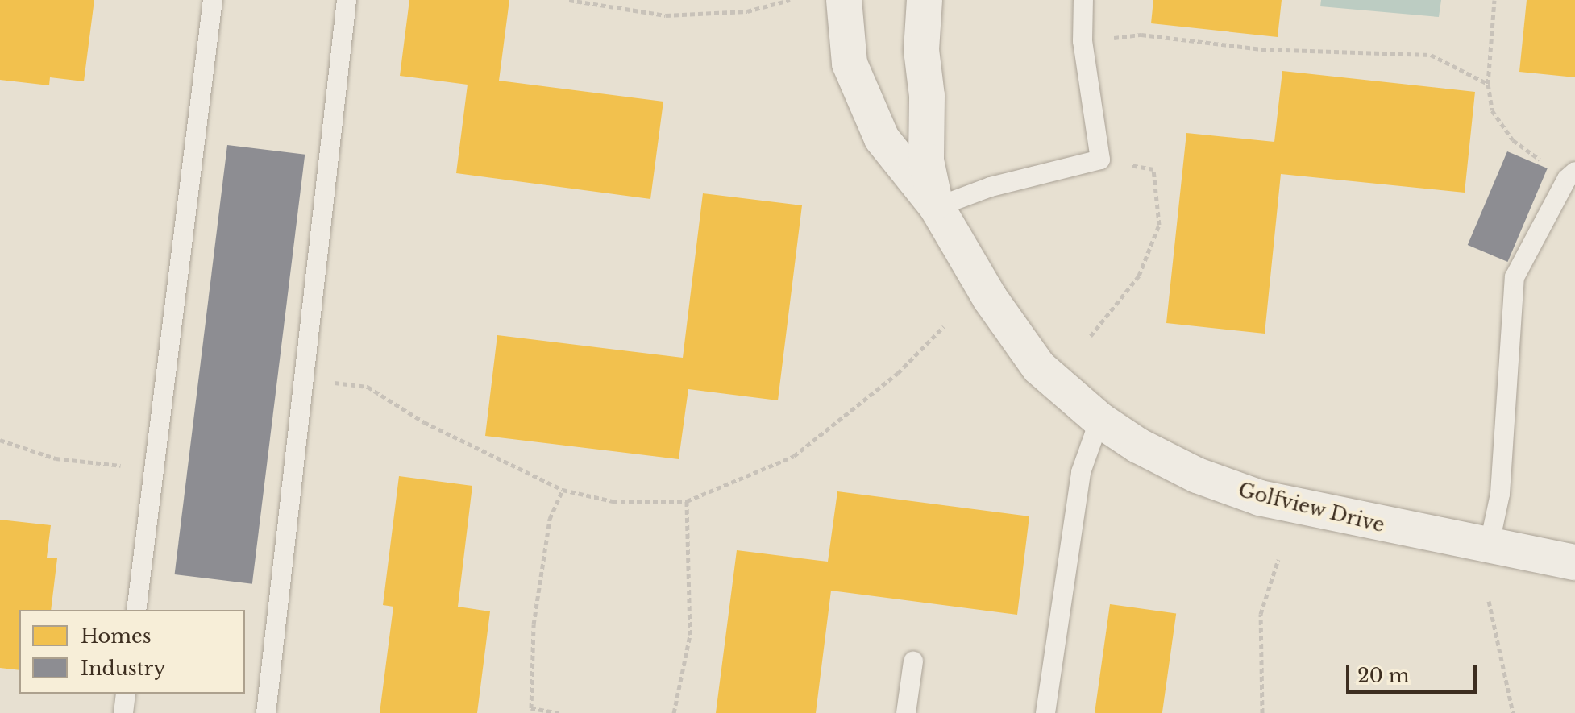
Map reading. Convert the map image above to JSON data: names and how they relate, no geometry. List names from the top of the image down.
{
  "streets": {
    "street": ["Golfview Drive"]
  },
  "legend": ["Homes", "Industry"],
  "scale_bar": "20 m"
}
